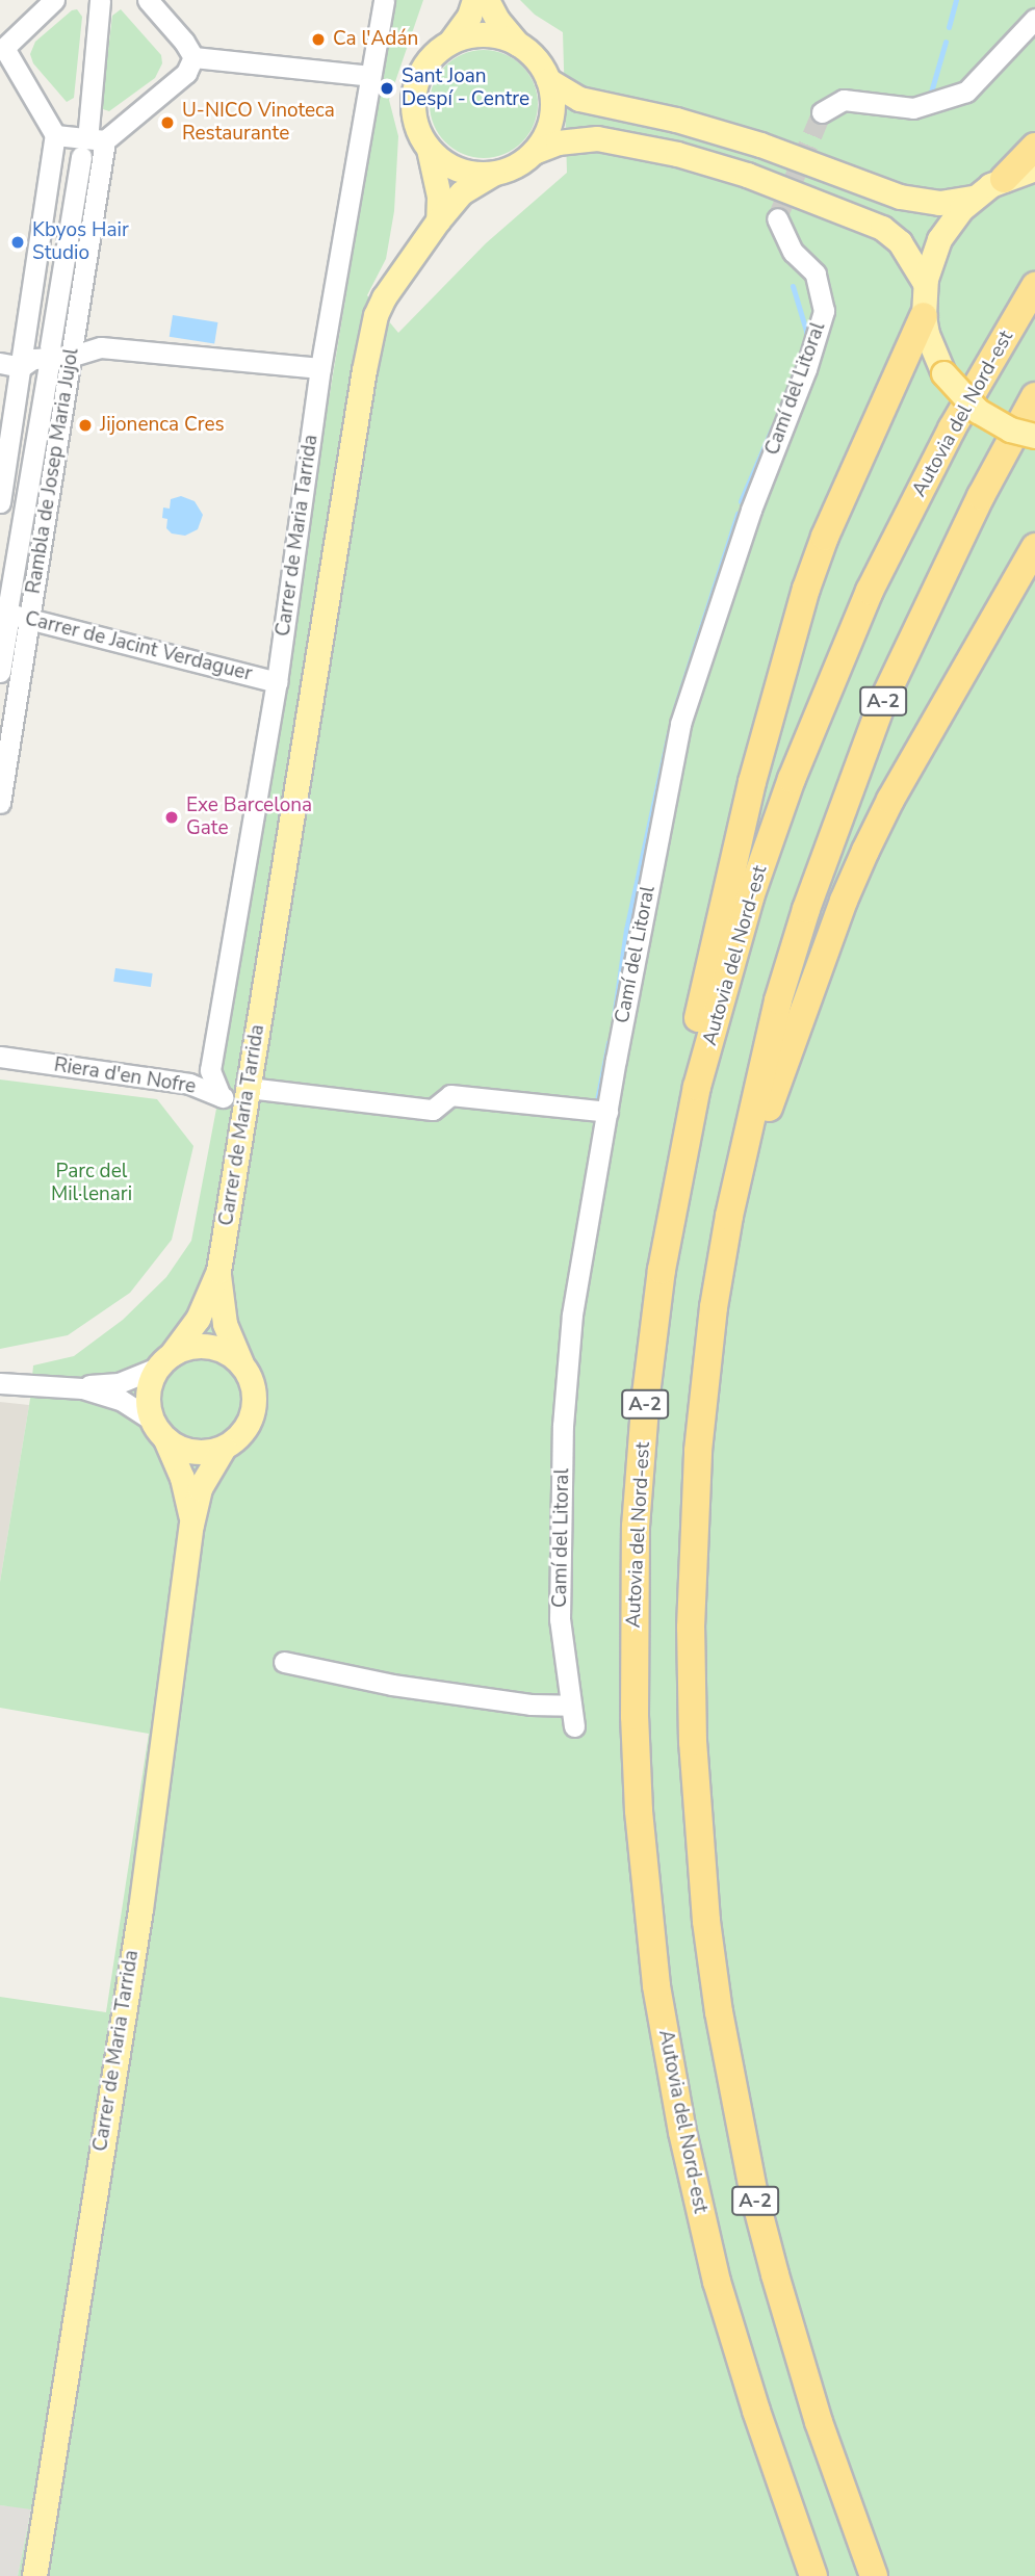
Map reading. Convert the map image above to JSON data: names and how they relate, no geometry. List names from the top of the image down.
{
  "streets": {
    "highway": ["Autovia del Nord-est", "A-2"],
    "main road": ["Carrer de Maria Tarrida"],
    "street": [
      "Camí del Litoral",
      "Rambla de Josep Maria Jujol",
      "Carrer de Jacint Verdaguer",
      "Riera d'en Nofre"
    ]
  },
  "crossings": [
    ["Rambla de Josep Maria Jujol", "Carrer de Jacint Verdaguer"],
    ["Carrer de Maria Tarrida", "Carrer de Jacint Verdaguer"],
    ["Carrer de Maria Tarrida", "Riera d'en Nofre"]
  ],
  "parks": ["Parc del Mil·lenari"],
  "places": [
    "Ca l'Adán",
    "Sant Joan Despí - Centre",
    "U-NICO Vinoteca Restaurante",
    "Kbyos Hair Studio",
    "Jijonenca Cres",
    "Exe Barcelona Gate"
  ]
}
